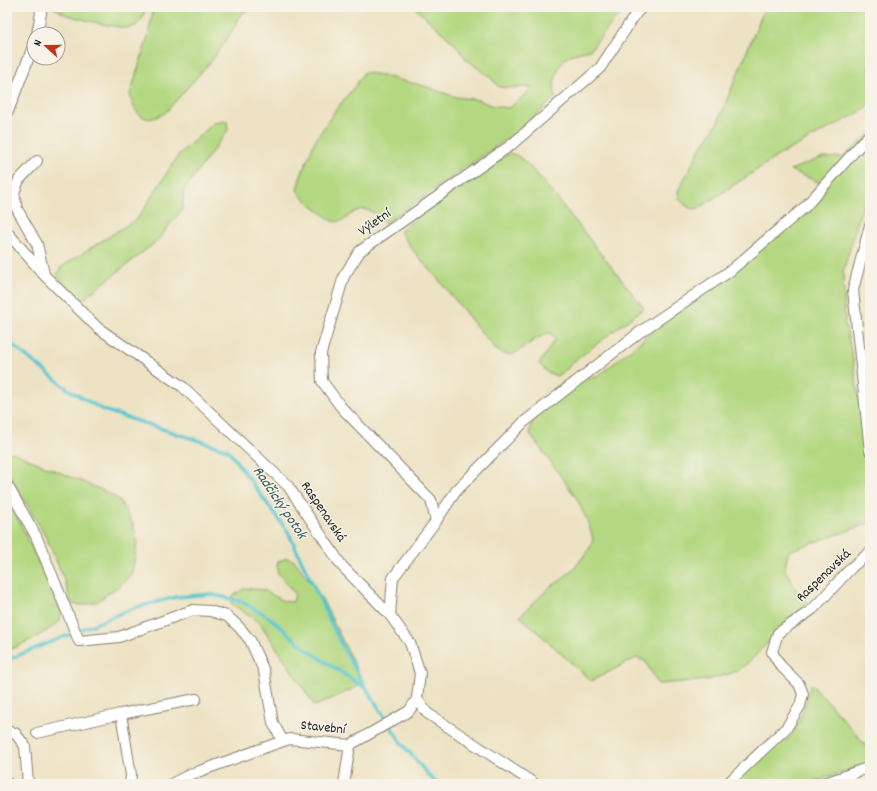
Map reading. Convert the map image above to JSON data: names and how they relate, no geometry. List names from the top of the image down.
{
  "streets": {
    "street": ["Výletní", "Raspenavská", "Stavební"]
  },
  "crossings": [
    ["Raspenavská", "Stavební"]
  ],
  "water": ["Radčický potok"],
  "north": "left"
}
